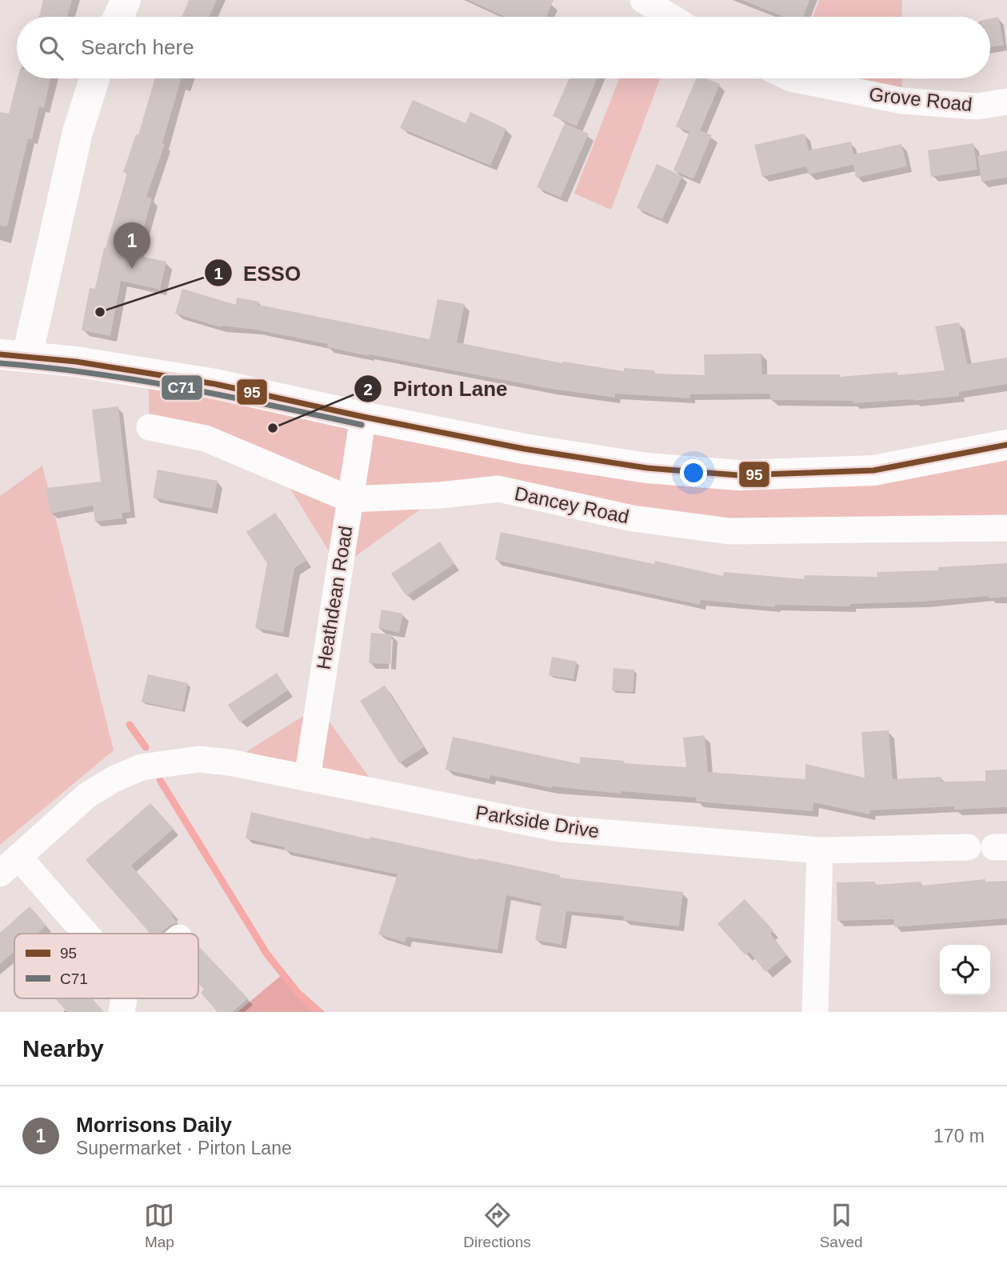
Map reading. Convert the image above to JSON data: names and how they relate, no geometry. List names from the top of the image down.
{
  "streets": {
    "street": [
      "Grove Road",
      "Dancey Road",
      "Heathdean Road",
      "Parkside Drive"
    ]
  },
  "crossings": [
    ["Dancey Road", "Heathdean Road"],
    ["Heathdean Road", "Parkside Drive"]
  ],
  "places": ["ESSO", "Pirton Lane"],
  "lines": ["transit line 95", "transit line C71"],
  "legend": ["95", "C71"],
  "page": {
    "search": "Search here",
    "pins": "1",
    "heading": "Nearby",
    "list": [
      {
        "mark": "1",
        "name": "Morrisons Daily",
        "note": "Supermarket · Pirton Lane",
        "value": "170 m"
      }
    ],
    "nav": ["Map", "Directions", "Saved"]
  }
}
